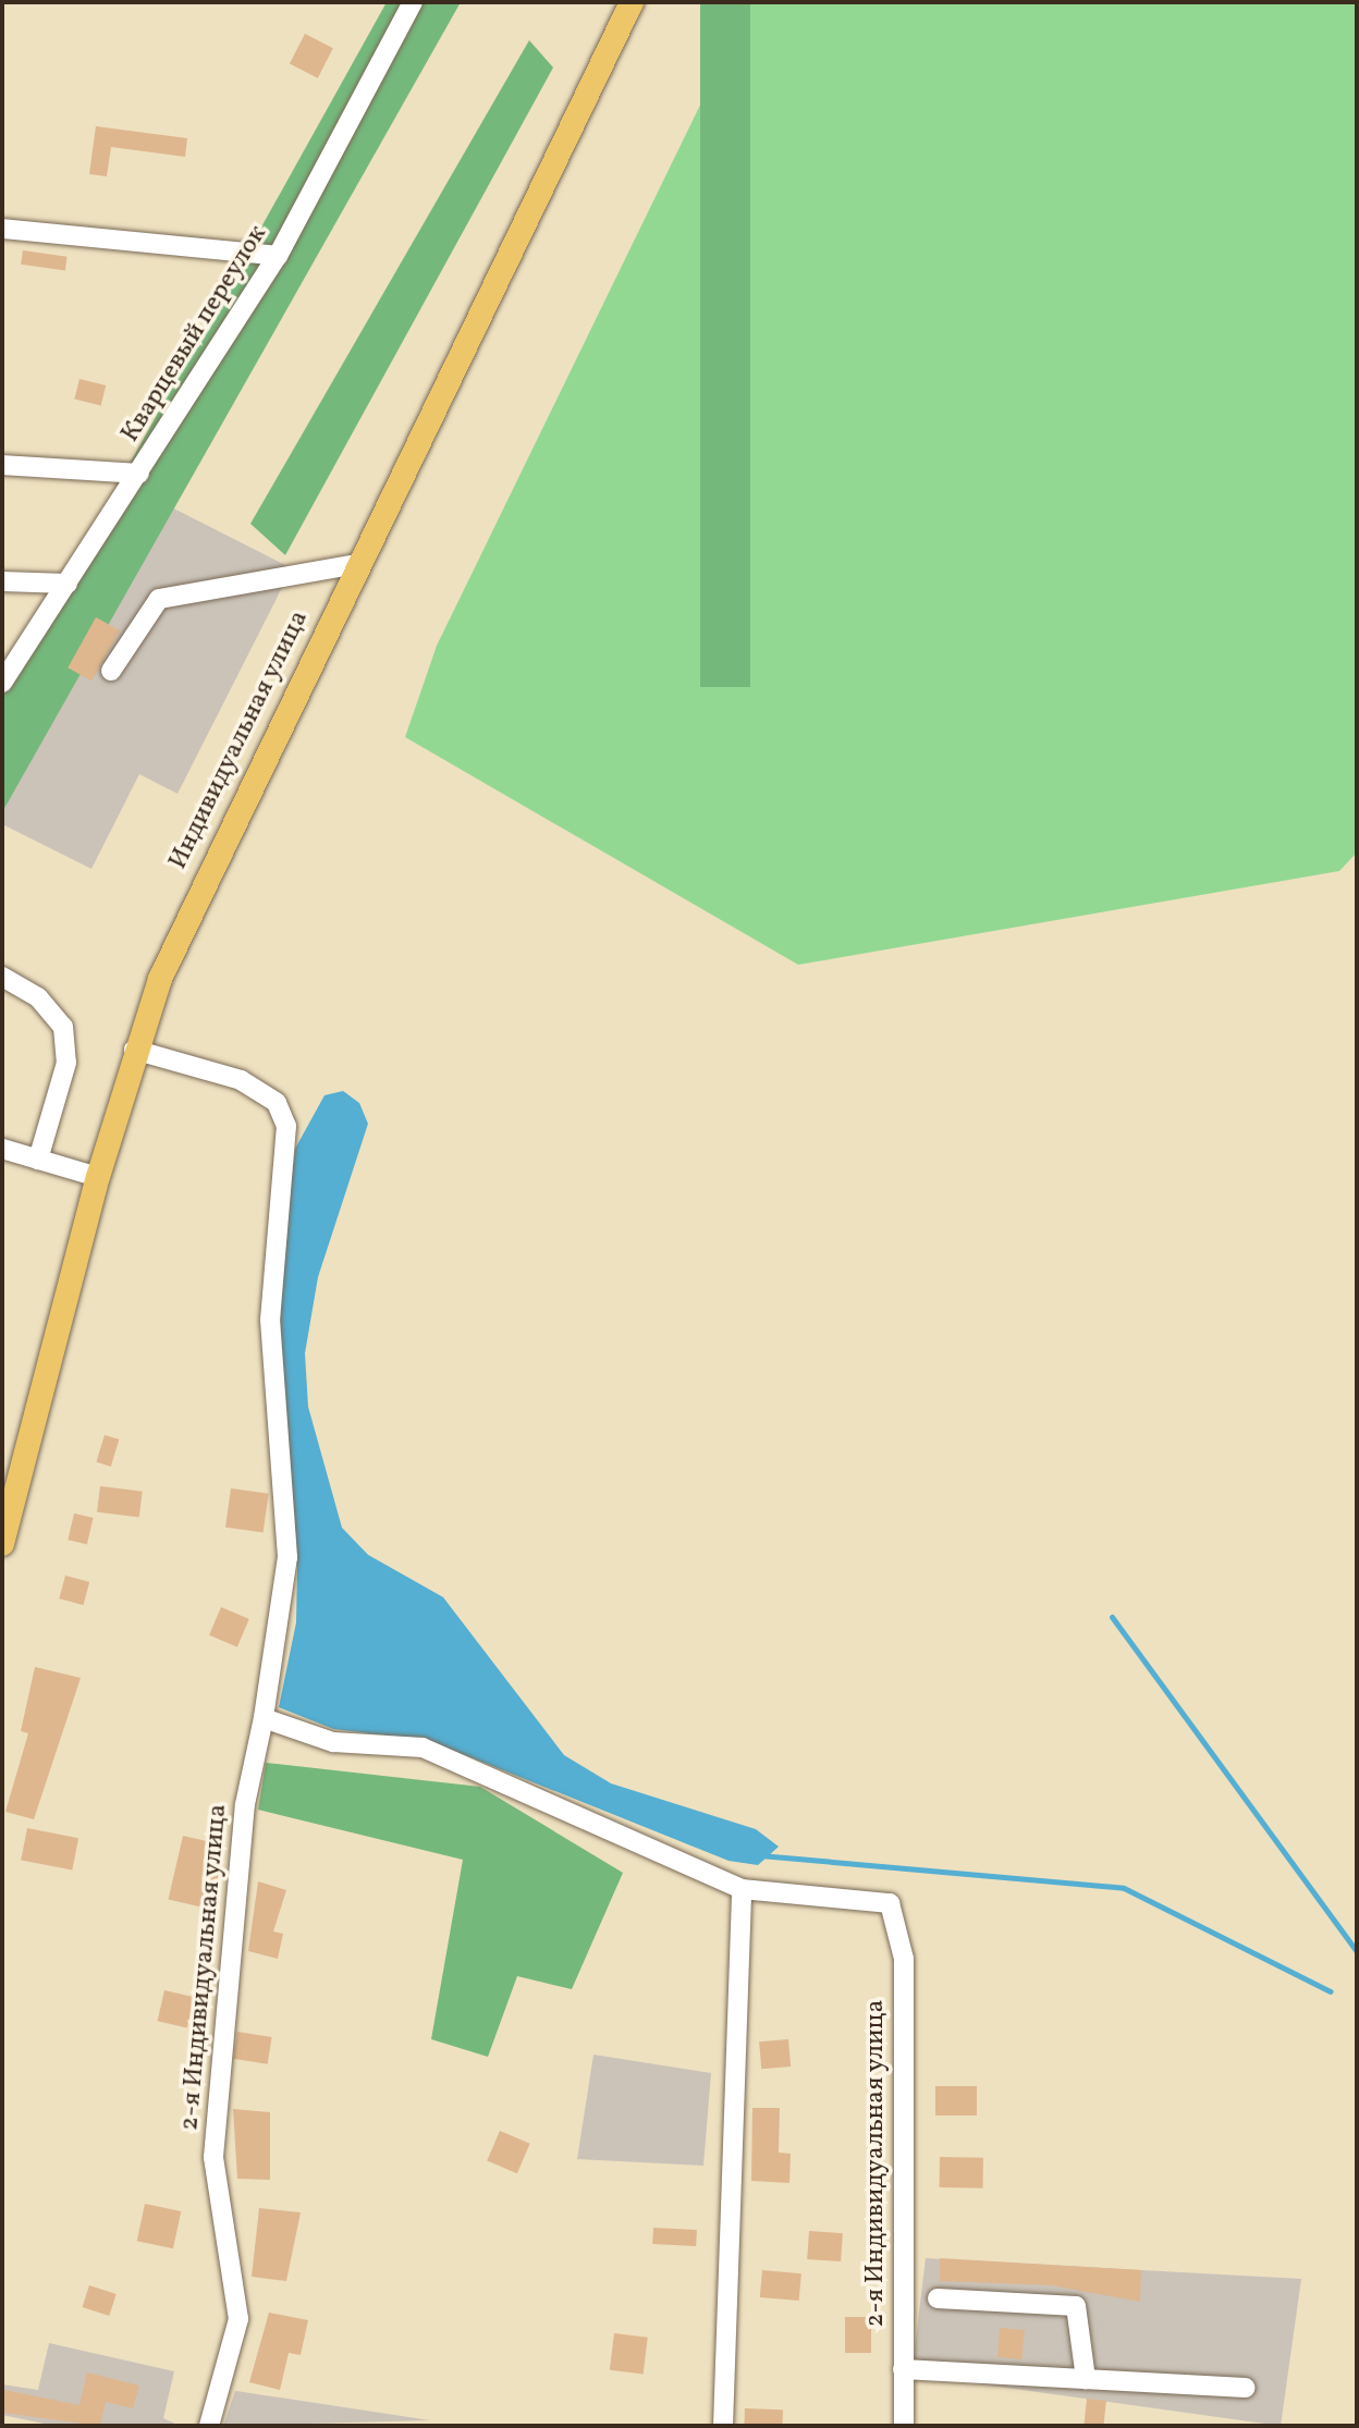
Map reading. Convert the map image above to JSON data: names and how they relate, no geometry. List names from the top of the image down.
{
  "streets": {
    "main road": ["Индивидуальная улица"],
    "street": ["Кварцевый переулок", "2-я Индивидуальная улица"]
  },
  "crossings": [
    ["Индивидуальная улица", "2-я Индивидуальная улица"]
  ]
}
